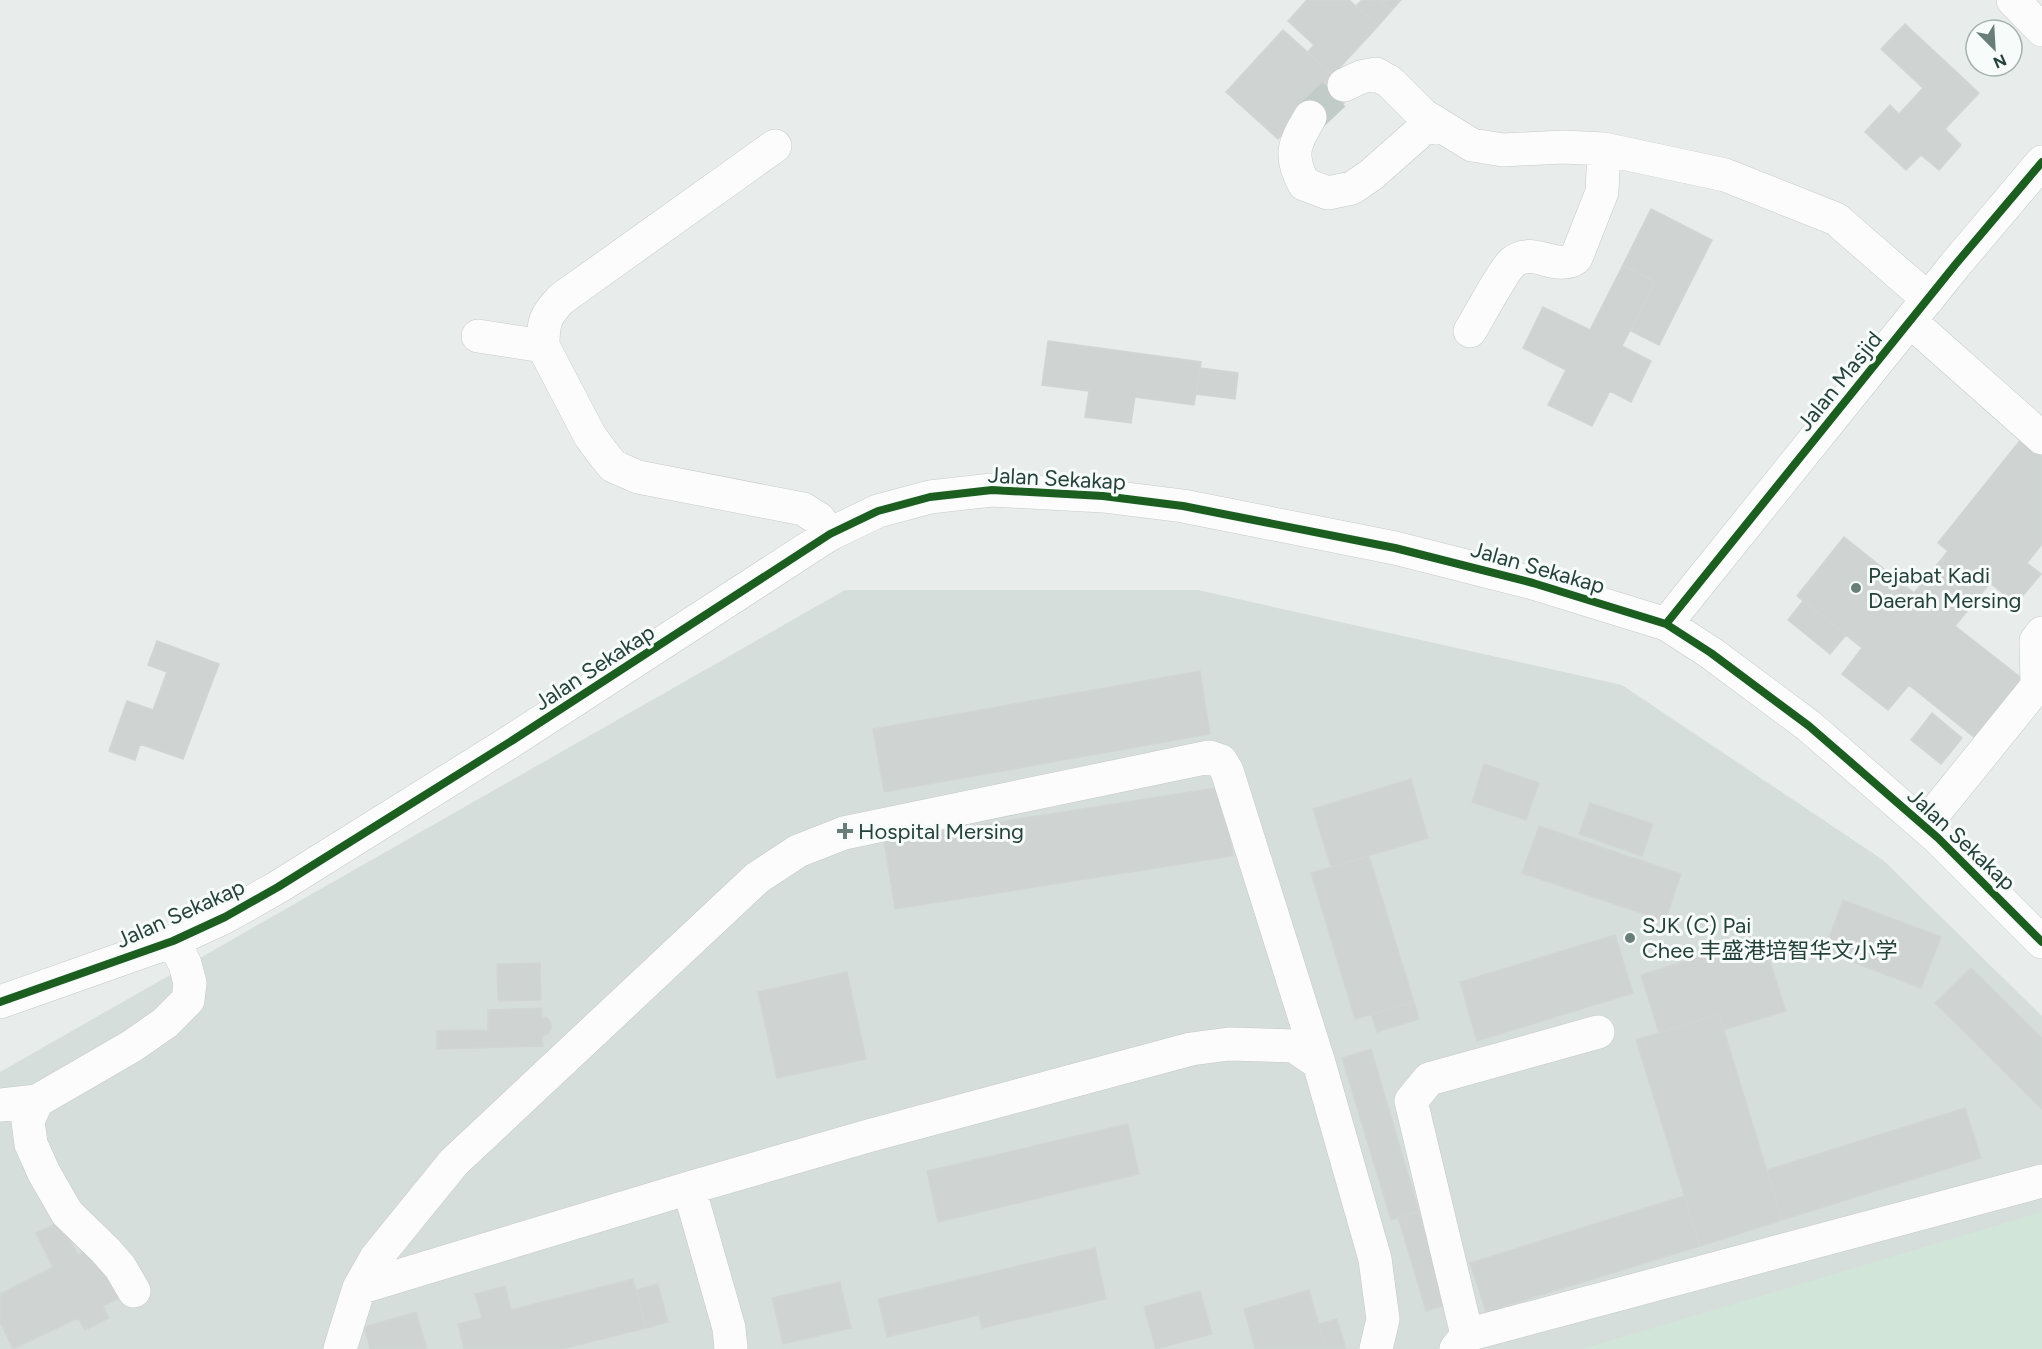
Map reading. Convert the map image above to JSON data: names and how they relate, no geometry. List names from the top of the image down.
{
  "streets": {
    "street": ["Jalan Masjid", "Jalan Sekakap"]
  },
  "crossings": [
    ["Jalan Masjid", "Jalan Sekakap"]
  ],
  "places": {
    "other": ["Pejabat Kadi Daerah Mersing", "SJK (C) Pai Chee 丰盛港培智华文小学"],
    "health": ["Hospital Mersing"]
  },
  "north": "bottom right"
}
